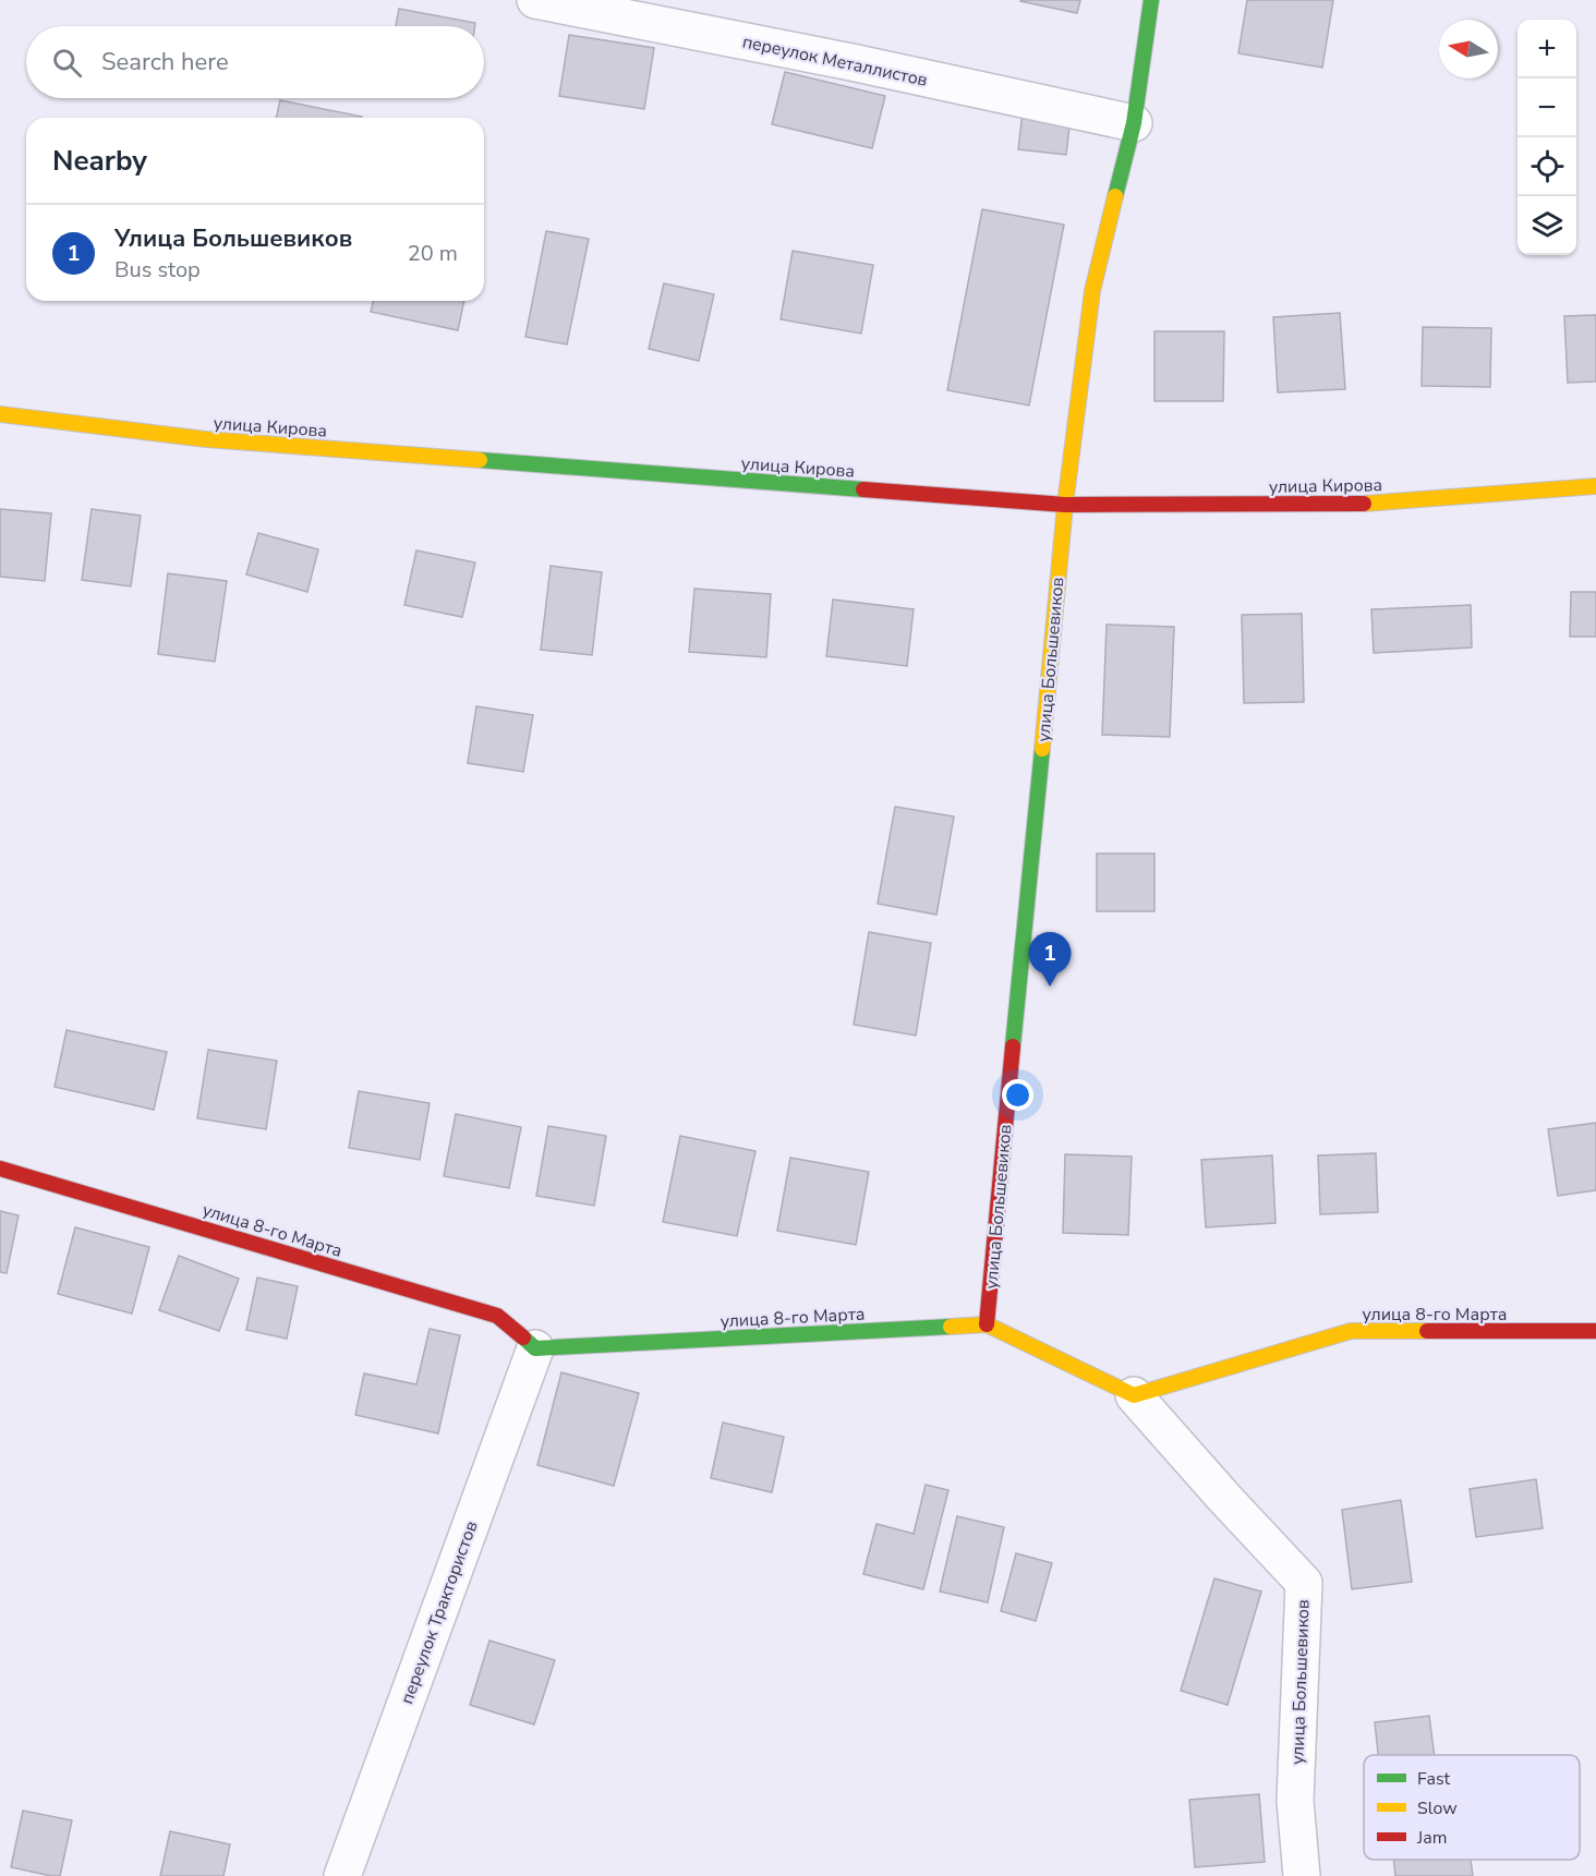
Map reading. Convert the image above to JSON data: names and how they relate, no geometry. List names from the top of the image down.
{
  "streets": {
    "street": [
      "переулок Металлистов",
      "улица Кирова",
      "улица Большевиков",
      "улица 8-го Марта",
      "переулок Трактористов"
    ]
  },
  "crossings": [
    ["переулок Металлистов", "улица Большевиков"],
    ["улица Кирова", "улица Большевиков"],
    ["улица Большевиков", "улица 8-го Марта"],
    ["улица 8-го Марта", "переулок Трактористов"]
  ],
  "legend": ["Fast", "Slow", "Jam"],
  "north": "left",
  "page": {
    "map_buttons": ["+", "−"],
    "search": "Search here",
    "heading": "Nearby",
    "list": [
      {
        "mark": "1",
        "name": "Улица Большевиков",
        "note": "Bus stop",
        "value": "20 m"
      }
    ],
    "pins": "1"
  }
}
